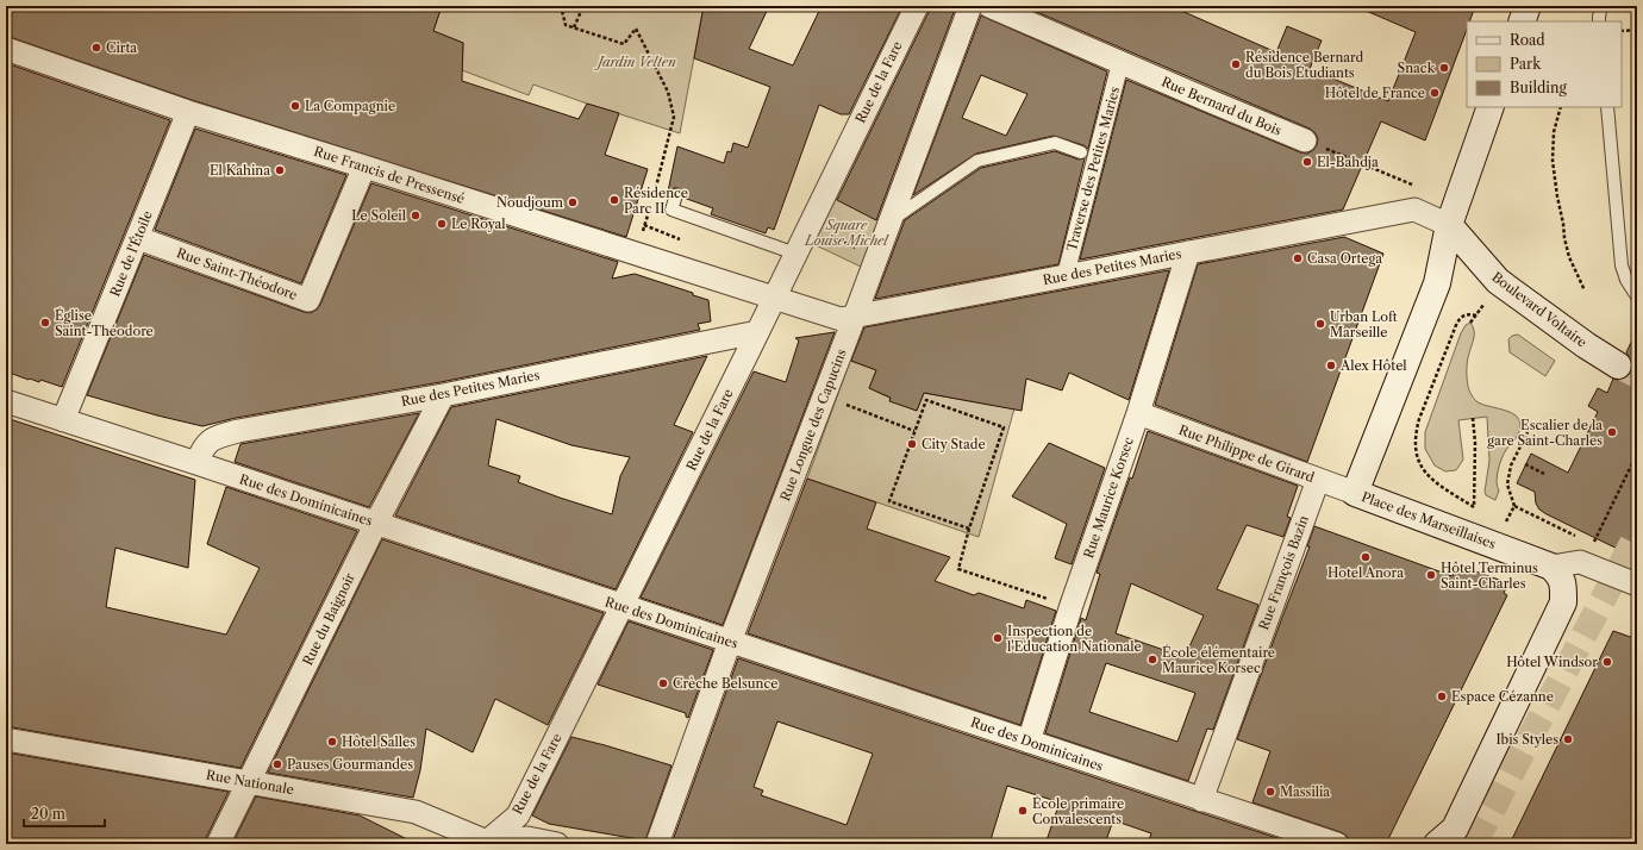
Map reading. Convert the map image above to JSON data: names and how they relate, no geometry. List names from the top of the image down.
{
  "streets": {
    "main road": ["Boulevard Voltaire", "Place des Marseillaises"],
    "street": [
      "Rue de la Fare",
      "Rue Bernard du Bois",
      "Traverse des Petites Maries",
      "Rue Francis de Pressensé",
      "Rue de l'Étoile",
      "Rue des Petites Maries",
      "Rue Saint-Théodore",
      "Rue Longue des Capucins",
      "Rue Philippe de Girard",
      "Rue Maurice Korsec",
      "Rue des Dominicaines",
      "Rue François Bazin",
      "Rue du Baignoir",
      "Rue Nationale"
    ]
  },
  "crossings": [
    ["Rue de la Fare", "Rue Francis de Pressensé"],
    ["Rue de la Fare", "Rue des Petites Maries"],
    ["Rue de la Fare", "Rue des Dominicaines"],
    ["Rue de la Fare", "Rue Nationale"],
    ["Rue Bernard du Bois", "Traverse des Petites Maries"],
    ["Traverse des Petites Maries", "Rue des Petites Maries"],
    ["Rue Francis de Pressensé", "Rue de l'Étoile"],
    ["Rue Francis de Pressensé", "Rue des Petites Maries"],
    ["Rue Francis de Pressensé", "Rue Saint-Théodore"],
    ["Rue de l'Étoile", "Rue Saint-Théodore"],
    ["Rue de l'Étoile", "Rue des Dominicaines"],
    ["Rue des Petites Maries", "Boulevard Voltaire"],
    ["Rue des Petites Maries", "Rue Longue des Capucins"],
    ["Rue des Petites Maries", "Rue Maurice Korsec"],
    ["Rue des Petites Maries", "Rue des Dominicaines"],
    ["Rue des Petites Maries", "Place des Marseillaises"],
    ["Rue des Petites Maries", "Rue du Baignoir"],
    ["Boulevard Voltaire", "Place des Marseillaises"],
    ["Rue Longue des Capucins", "Rue des Dominicaines"],
    ["Rue Philippe de Girard", "Rue Maurice Korsec"],
    ["Rue Philippe de Girard", "Place des Marseillaises"],
    ["Rue Philippe de Girard", "Rue François Bazin"],
    ["Rue Maurice Korsec", "Rue des Dominicaines"],
    ["Rue des Dominicaines", "Rue François Bazin"],
    ["Rue des Dominicaines", "Rue du Baignoir"],
    ["Rue du Baignoir", "Rue Nationale"]
  ],
  "parks": ["Jardin Velten", "Square Louise Michel"],
  "places": [
    "Cirta",
    "Résidence Bernard du Bois Étudiants",
    "Snack",
    "Hôtel de France",
    "La Compagnie",
    "El-Bahdja",
    "El Kahina",
    "Résidence Parc II",
    "Noudjoum",
    "Le Soleil",
    "Le Royal",
    "Casa Ortega",
    "Église Saint-Théodore",
    "Urban Loft Marseille",
    "Alex Hôtel",
    "Escalier de la gare Saint-Charles",
    "City Stade",
    "Hotel Anora",
    "Hôtel Terminus Saint-Charles",
    "Inspection de l'Education Nationale",
    "École élémentaire Maurice Korsec",
    "Hôtel Windsor",
    "Crèche Belsunce",
    "Espace Cézanne",
    "Ibis Styles",
    "Hôtel Salles",
    "Pauses Gourmandes",
    "Massilia",
    "École primaire Convalescents"
  ],
  "legend": ["Road", "Park", "Building"],
  "scale_bar": "20 m"
}
